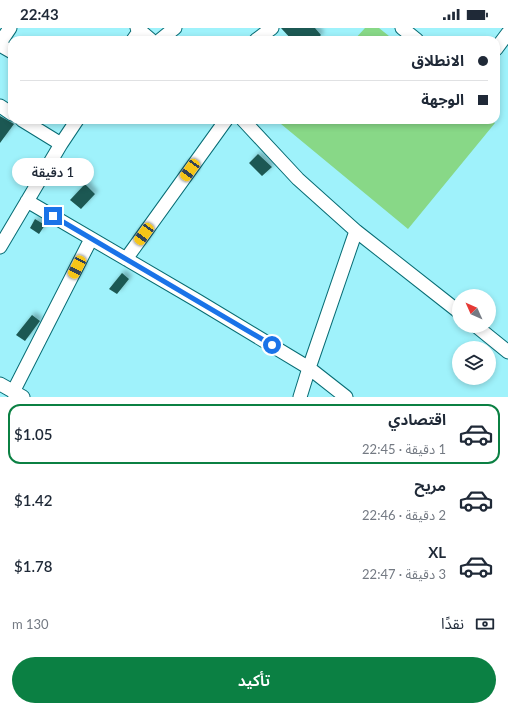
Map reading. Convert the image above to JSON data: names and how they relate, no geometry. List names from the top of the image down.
{
  "north": "top left",
  "page": {
    "status": "22:43",
    "banner": ["الانطلاق", "الوجهة"],
    "bubble": "1 دقيقة",
    "list": [
      {
        "name": "اقتصادي",
        "note": "1 دقيقة · 22:45",
        "value": "$1.05"
      },
      {
        "name": "مريح",
        "note": "2 دقيقة · 22:46",
        "value": "$1.42"
      },
      {
        "name": "XL",
        "note": "3 دقيقة · 22:47",
        "value": "$1.78"
      }
    ],
    "pay": ["نقدًا", "130 m"],
    "buttons": "تأكيد"
  }
}
